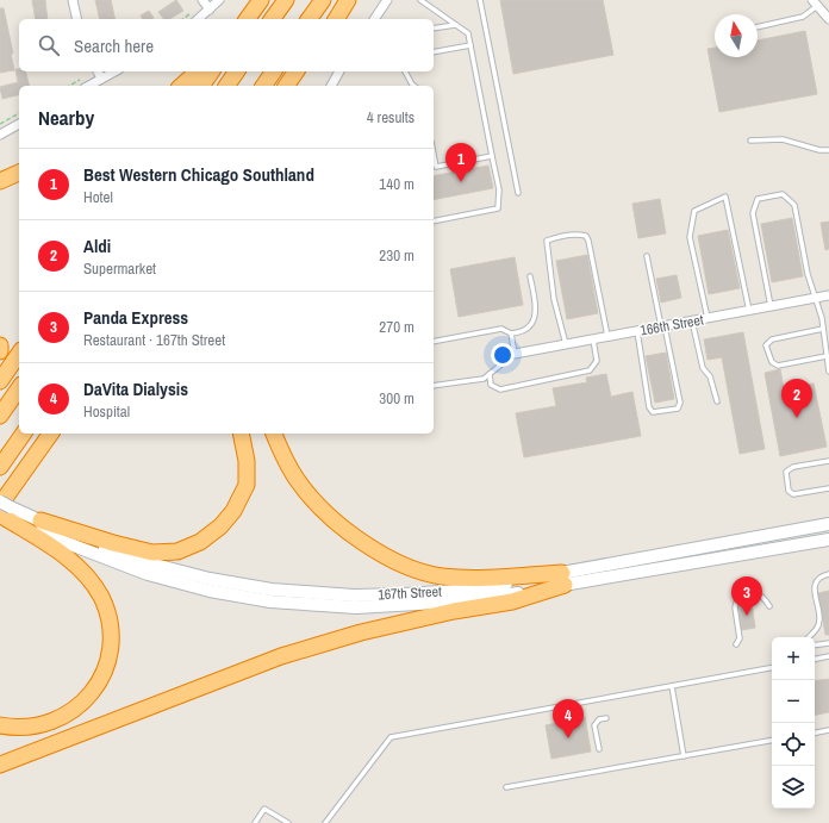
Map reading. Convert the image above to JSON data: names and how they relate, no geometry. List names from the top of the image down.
{
  "streets": {
    "main road": ["167th Street"],
    "street": ["166th Street"]
  },
  "north": "top",
  "page": {
    "search": "Search here",
    "heading": ["Nearby", "4 results"],
    "pins": [
      "1",
      "2",
      "3",
      "4"
    ],
    "list": [
      {
        "mark": "1",
        "name": "Best Western Chicago Southland",
        "note": "Hotel",
        "value": "140 m"
      },
      {
        "mark": "2",
        "name": "Aldi",
        "note": "Supermarket",
        "value": "230 m"
      },
      {
        "mark": "3",
        "name": "Panda Express",
        "note": "Restaurant · 167th Street",
        "value": "270 m"
      },
      {
        "mark": "4",
        "name": "DaVita Dialysis",
        "note": "Hospital",
        "value": "300 m"
      }
    ],
    "map_buttons": ["+", "−"]
  }
}
